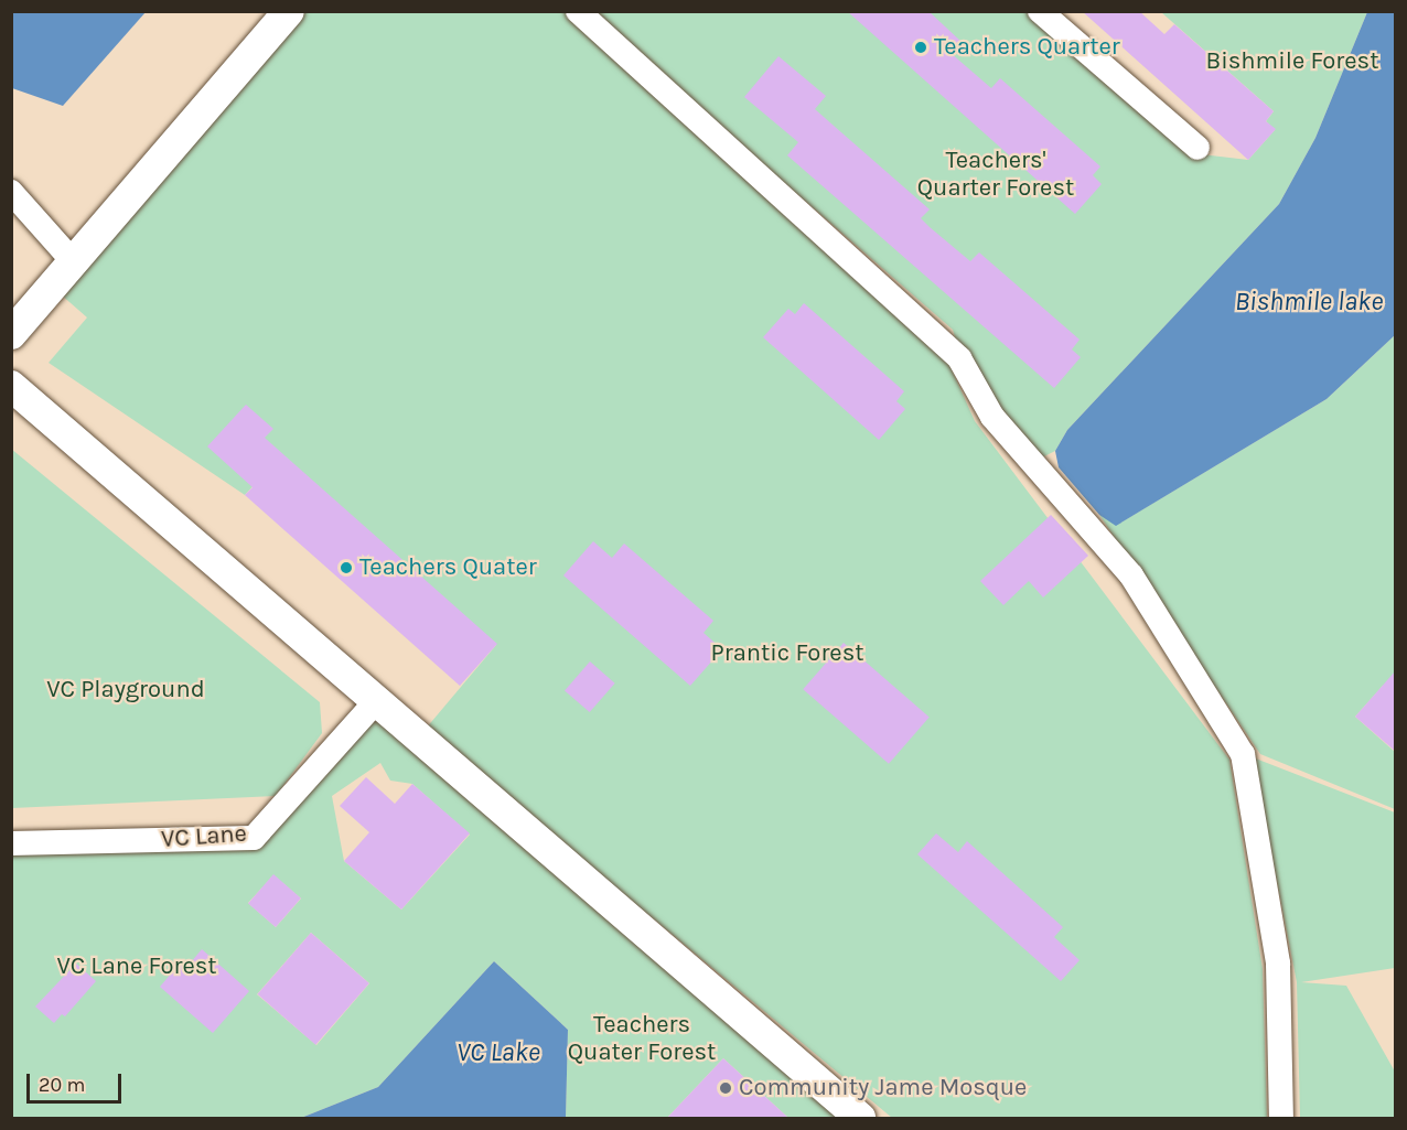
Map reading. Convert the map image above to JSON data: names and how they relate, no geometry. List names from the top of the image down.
{
  "streets": {
    "street": ["VC Lane"]
  },
  "water": ["Bishmile lake", "VC Lake"],
  "parks": [
    "Bishmile Forest",
    "Teachers' Quarter Forest",
    "Prantic Forest",
    "VC Playground",
    "VC Lane Forest",
    "Teachers Quater Forest"
  ],
  "places": ["Teachers Quarter", "Teachers Quater", "Community Jame Mosque"],
  "scale_bar": "20 m"
}
